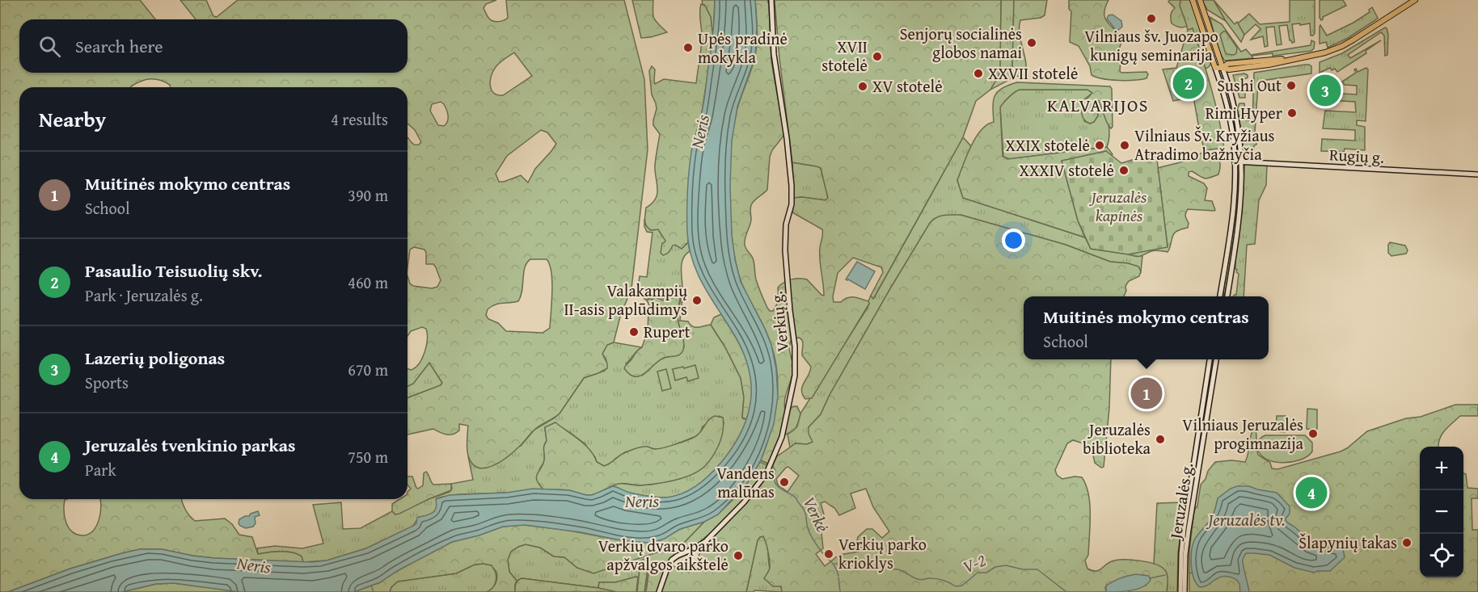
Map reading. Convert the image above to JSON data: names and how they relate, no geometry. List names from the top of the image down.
{
  "streets": {
    "main road": ["Rugių g.", "Verkių g.", "Jeruzalės g."]
  },
  "districts": ["KALVARIJOS"],
  "water": [
    "Neris",
    "Verkė",
    "Jeruzalės tv.",
    "V-2"
  ],
  "parks": ["Jeruzalės kapinės"],
  "places": [
    "Vilniaus šv. Juozapo kunigų seminarija",
    "Senjorų socialinės globos namai",
    "Upės pradinė mokykla",
    "XVII stotelė",
    "XXVII stotelė",
    "Sushi Out",
    "XV stotelė",
    "Rimi Hyper",
    "XXIX stotelė",
    "Vilniaus Šv. Kryžiaus Atradimo bažnyčia",
    "XXXIV stotelė",
    "Valakampių II-asis paplūdimys",
    "Rupert",
    "Vilniaus Jeruzalės progimnazija",
    "Jeruzalės biblioteka",
    "Vandens malūnas",
    "Šlapynių takas",
    "Verkių parko krioklys",
    "Verkių dvaro parko apžvalgos aikštelė"
  ],
  "page": {
    "search": "Search here",
    "pins": [
      "2",
      "3",
      "1",
      "4"
    ],
    "heading": ["Nearby", "4 results"],
    "list": [
      {
        "mark": "1",
        "name": "Muitinės mokymo centras",
        "note": "School",
        "value": "390 m"
      },
      {
        "mark": "2",
        "name": "Pasaulio Teisuolių skv.",
        "note": "Park · Jeruzalės g.",
        "value": "460 m"
      },
      {
        "mark": "3",
        "name": "Lazerių poligonas",
        "note": "Sports",
        "value": "670 m"
      },
      {
        "mark": "4",
        "name": "Jeruzalės tvenkinio parkas",
        "note": "Park",
        "value": "750 m"
      }
    ],
    "popup": ["Muitinės mokymo centras", "School"],
    "map_buttons": ["+", "−"]
  }
}
